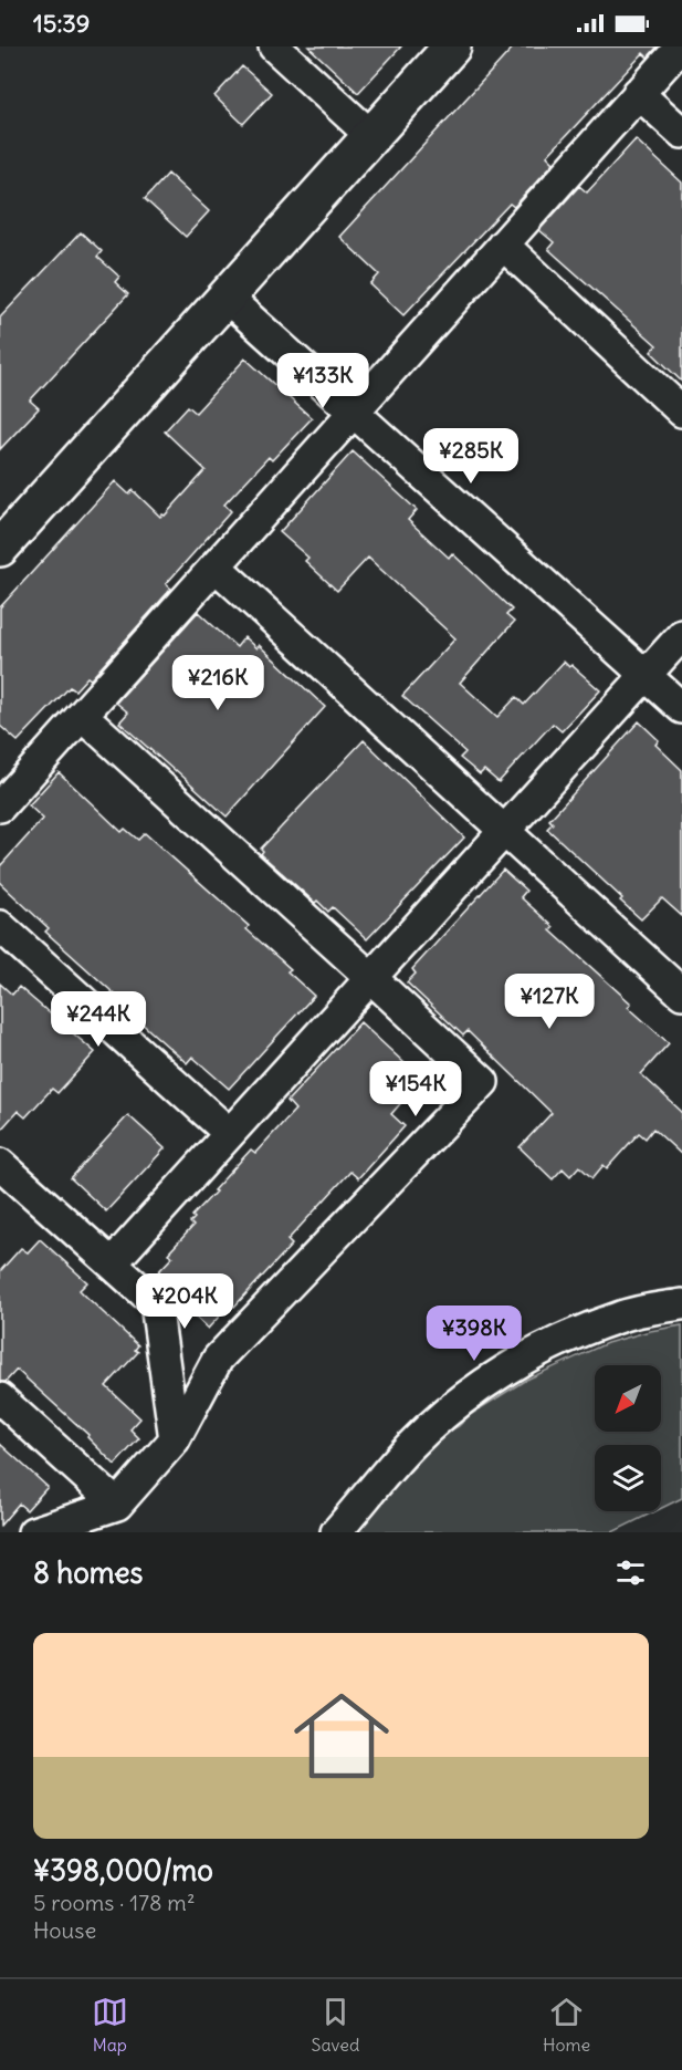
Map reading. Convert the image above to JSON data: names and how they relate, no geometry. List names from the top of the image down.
{
  "north": "bottom left",
  "page": {
    "status": "15:39",
    "price": [
      "¥133K",
      "¥285K",
      "¥216K",
      "¥127K",
      "¥244K",
      "¥154K",
      "¥204K",
      "¥398K"
    ],
    "heading": "8 homes",
    "list": [
      {
        "name": "¥398,000/mo",
        "note": "5 rooms · 178 m² · House"
      }
    ],
    "tabs": ["Map", "Saved", "Home"]
  }
}
